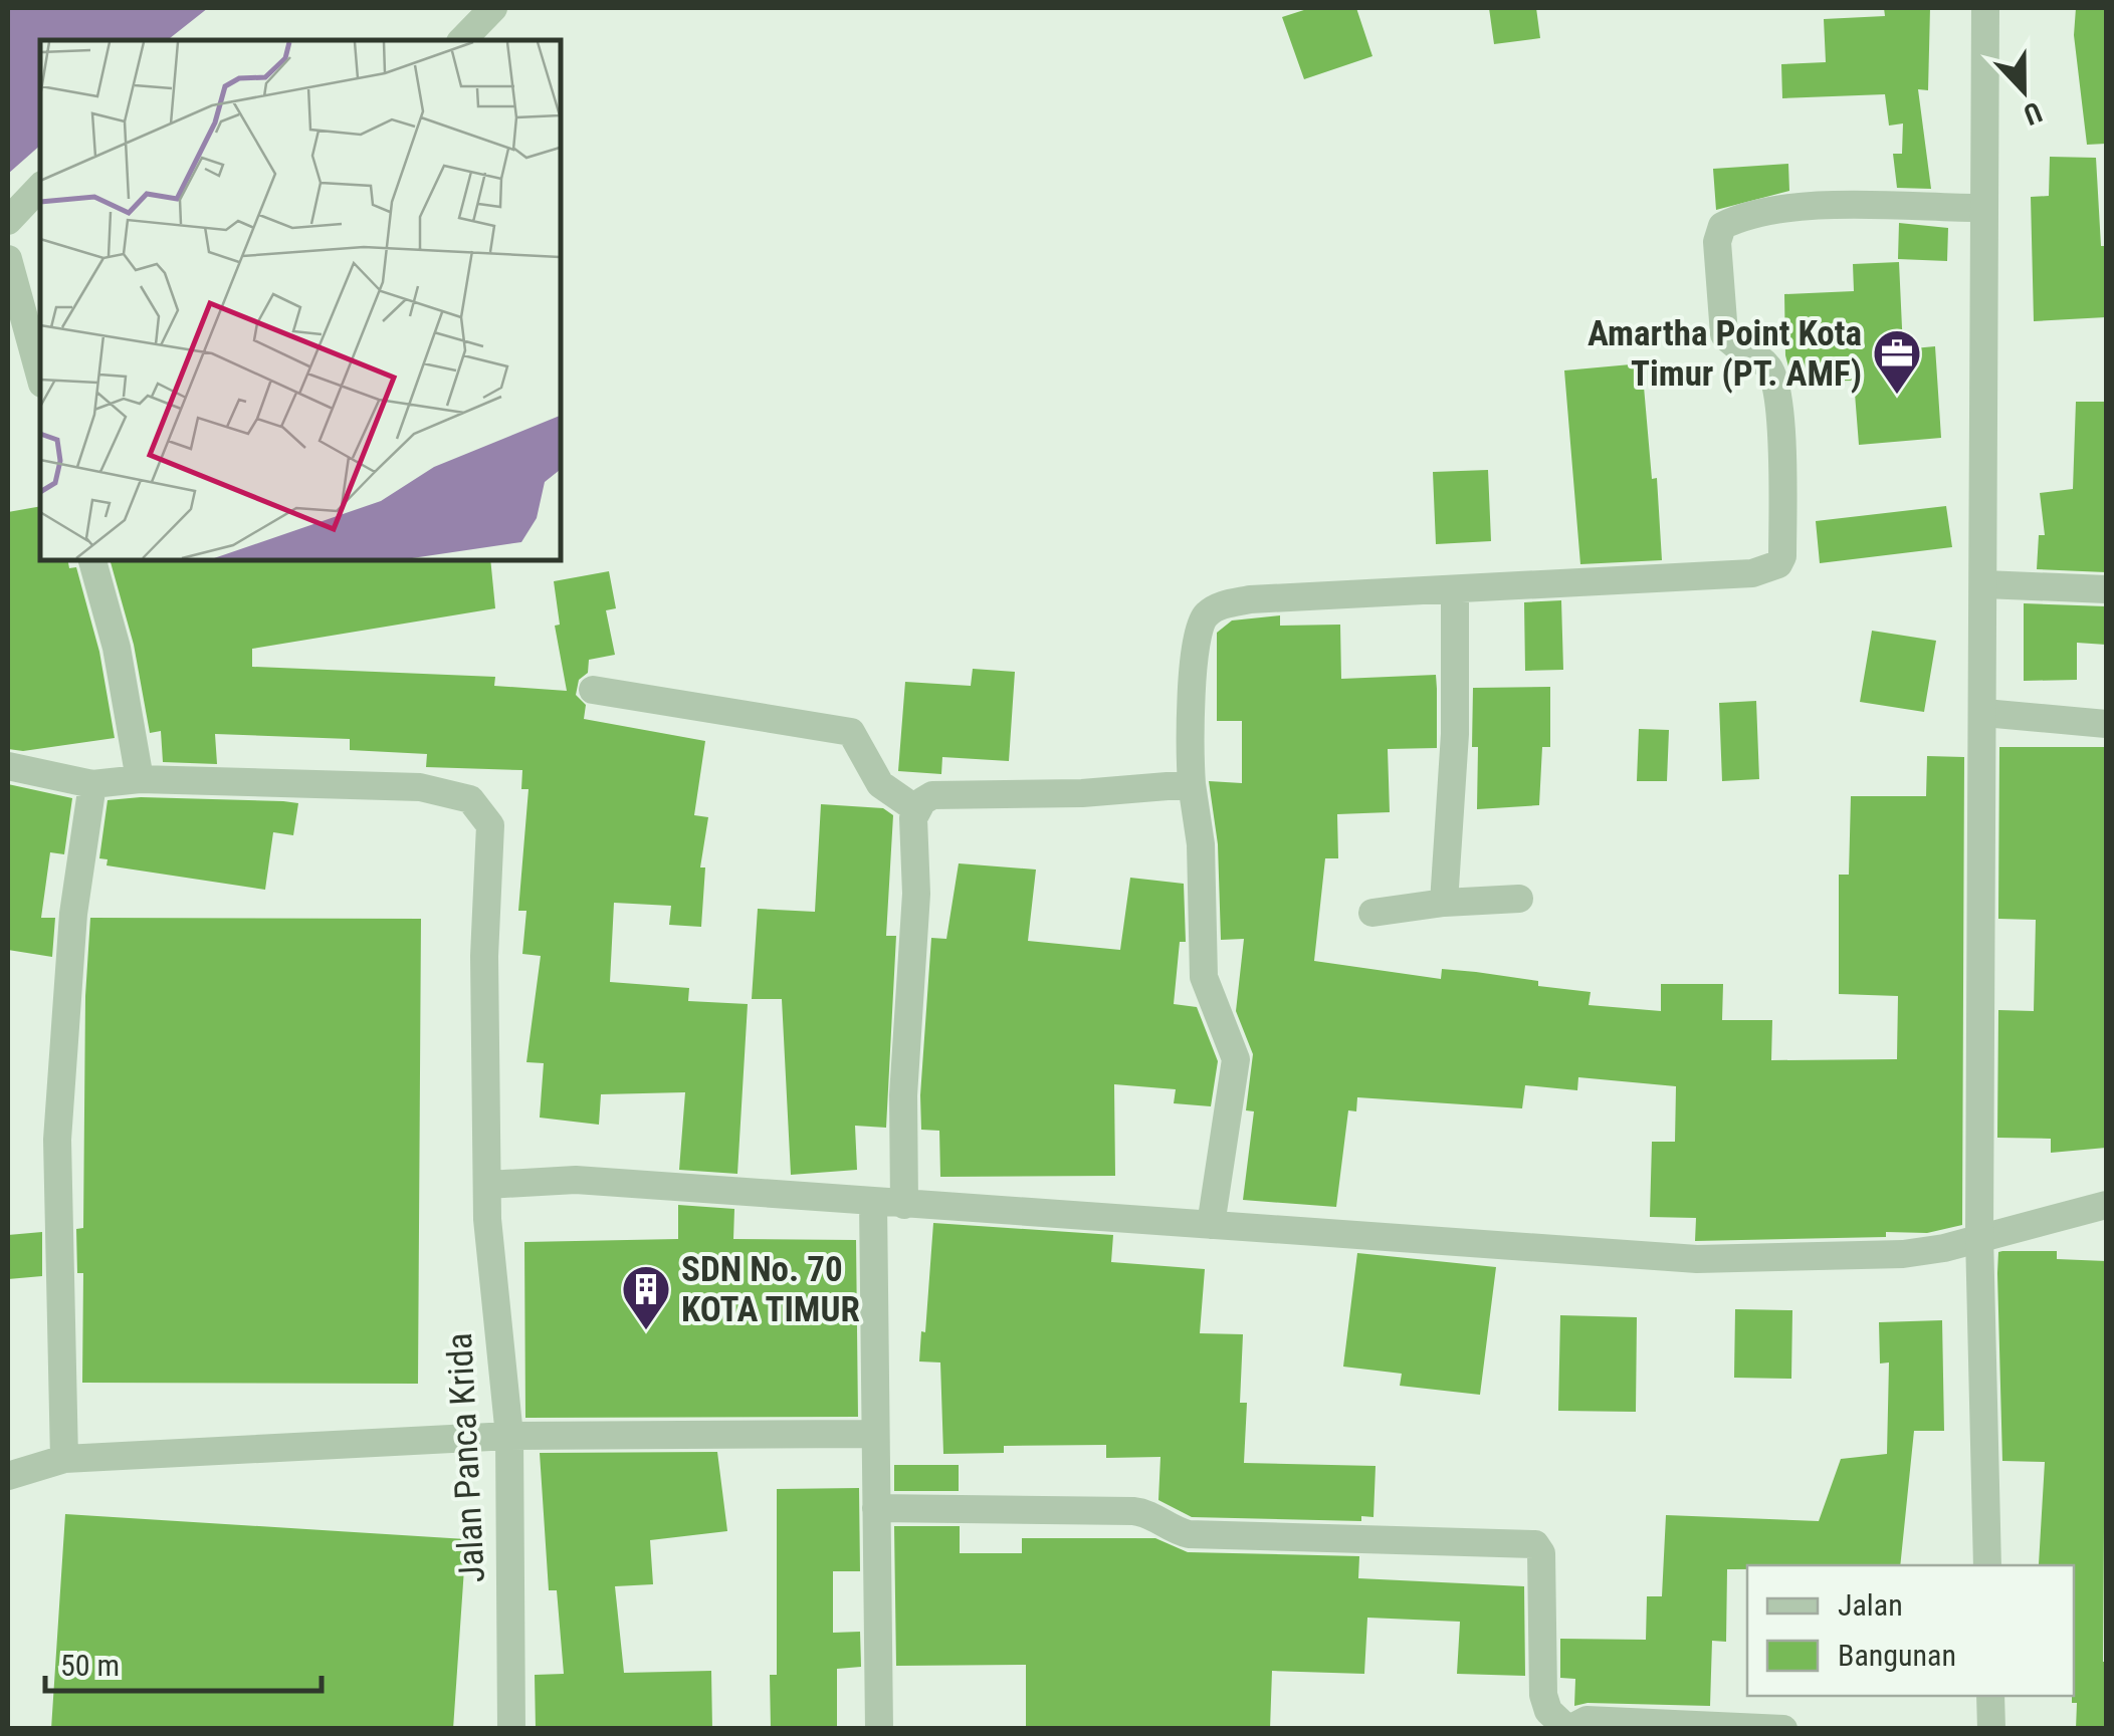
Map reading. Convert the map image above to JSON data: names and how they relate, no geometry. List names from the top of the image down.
{
  "streets": {
    "street": ["Jalan Panca Krida"]
  },
  "places": {
    "office": ["Amartha Point Kota Timur (PT. AMF)"],
    "building": ["SDN No. 70 KOTA TIMUR"]
  },
  "legend": ["Jalan", "Bangunan"],
  "scale_bar": "50 m",
  "north": "bottom"
}
